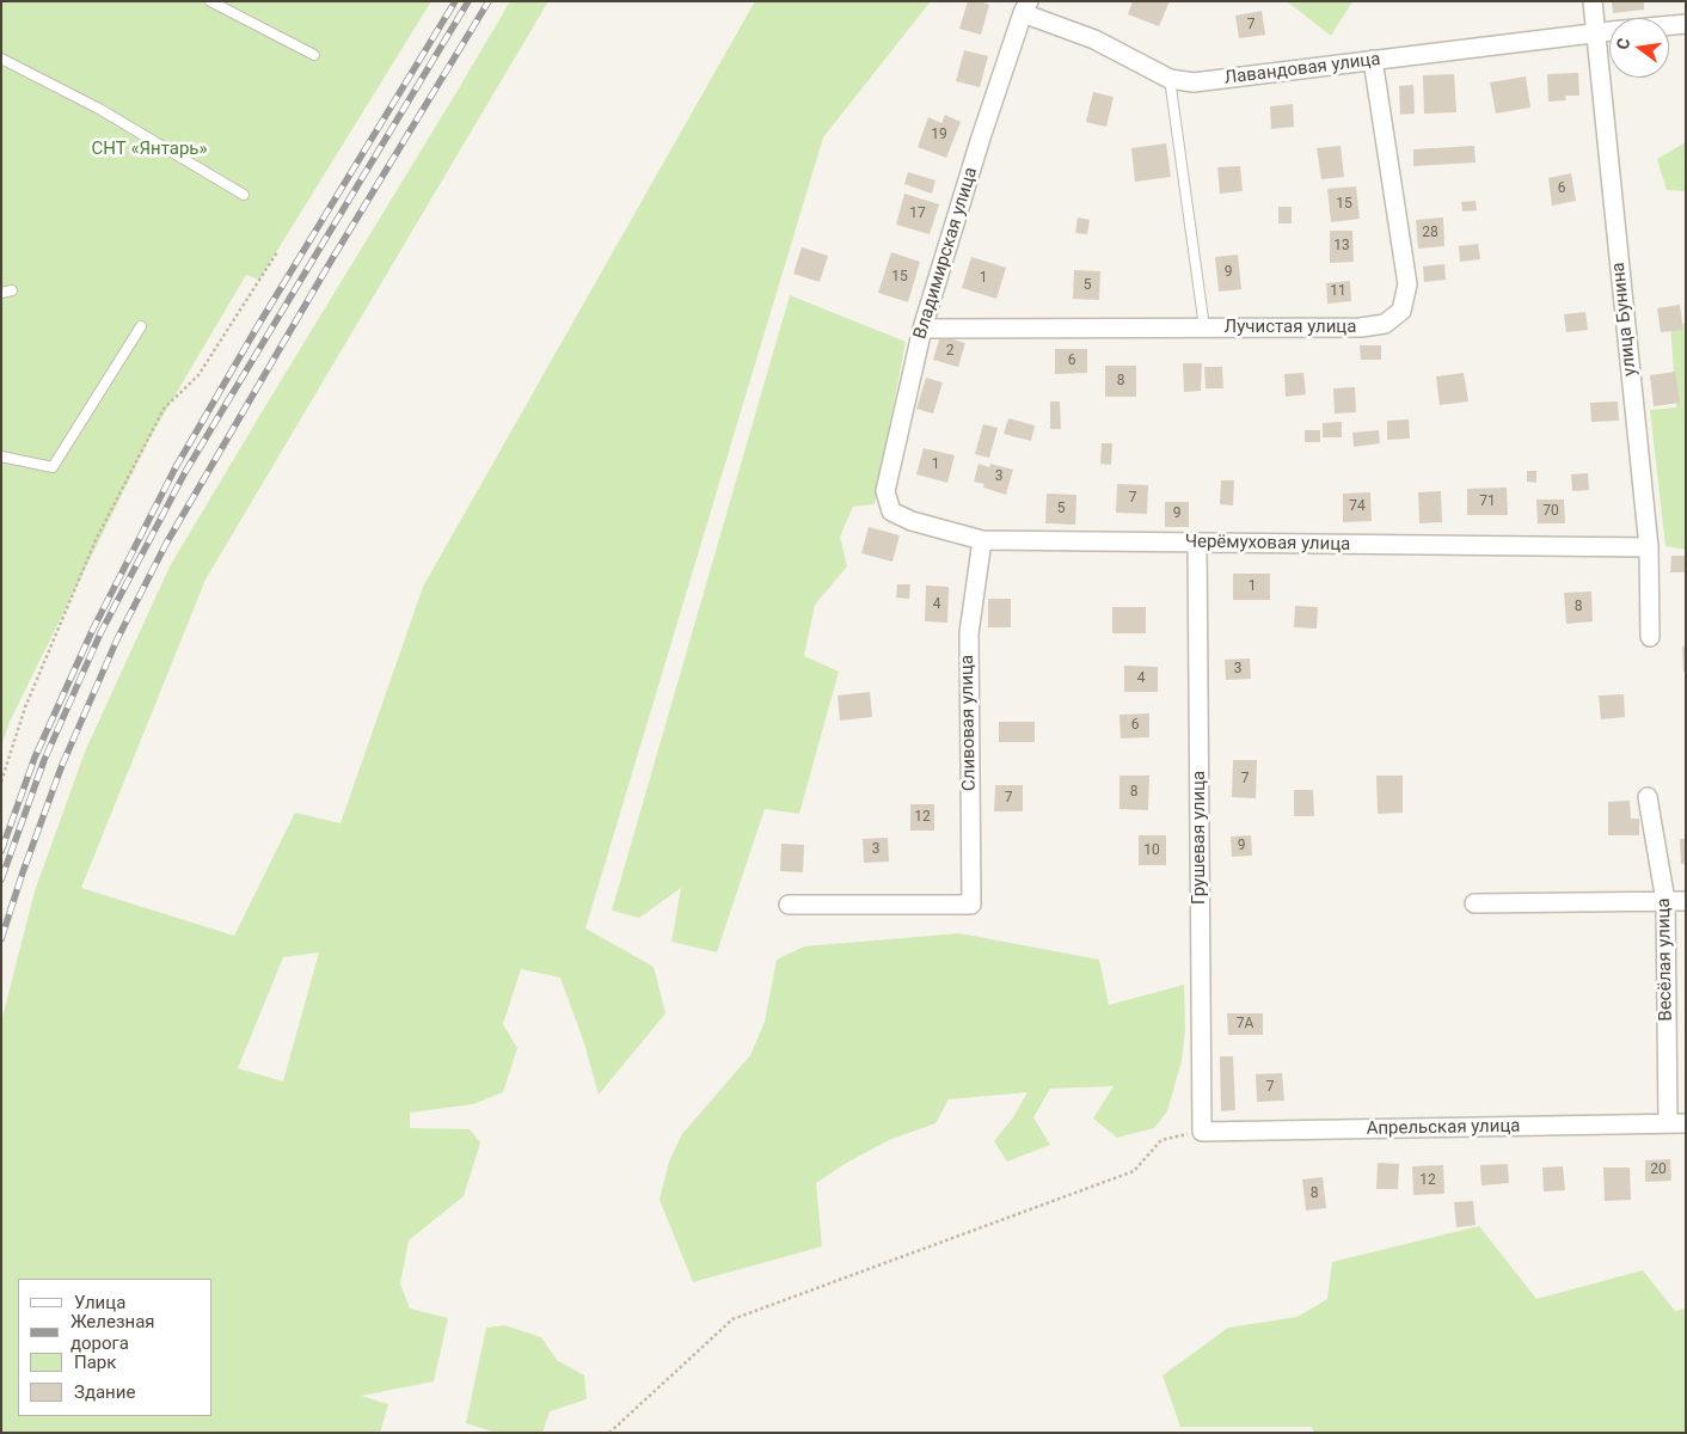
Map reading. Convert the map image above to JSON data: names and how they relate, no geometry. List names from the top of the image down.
{
  "streets": {
    "street": [
      "Лавандовая улица",
      "Владимирская улица",
      "улица Бунина",
      "Лучистая улица",
      "Черёмуховая улица",
      "Сливовая улица",
      "Грушевая улица",
      "Весёлая улица",
      "Апрельская улица"
    ]
  },
  "crossings": [
    ["Лавандовая улица", "Владимирская улица"],
    ["Лавандовая улица", "улица Бунина"],
    ["Лавандовая улица", "Лучистая улица"],
    ["Владимирская улица", "Лучистая улица"],
    ["Владимирская улица", "Черёмуховая улица"],
    ["улица Бунина", "Черёмуховая улица"],
    ["Черёмуховая улица", "Сливовая улица"],
    ["Черёмуховая улица", "Грушевая улица"],
    ["Грушевая улица", "Апрельская улица"],
    ["Весёлая улица", "Апрельская улица"]
  ],
  "parks": ["СНТ «Янтарь»"],
  "house_numbers": [
    "7",
    "19",
    "6",
    "15",
    "17",
    "28",
    "13",
    "9",
    "15",
    "1",
    "5",
    "11",
    "2",
    "6",
    "8",
    "1",
    "3",
    "7",
    "71",
    "74",
    "5",
    "70",
    "9",
    "1",
    "4",
    "8",
    "3",
    "4",
    "6",
    "7",
    "8",
    "7",
    "12",
    "9",
    "3",
    "10",
    "7А",
    "7",
    "20",
    "12",
    "8"
  ],
  "legend": [
    "Улица",
    "Железная дорога",
    "Парк",
    "Здание"
  ],
  "north": "left"
}
